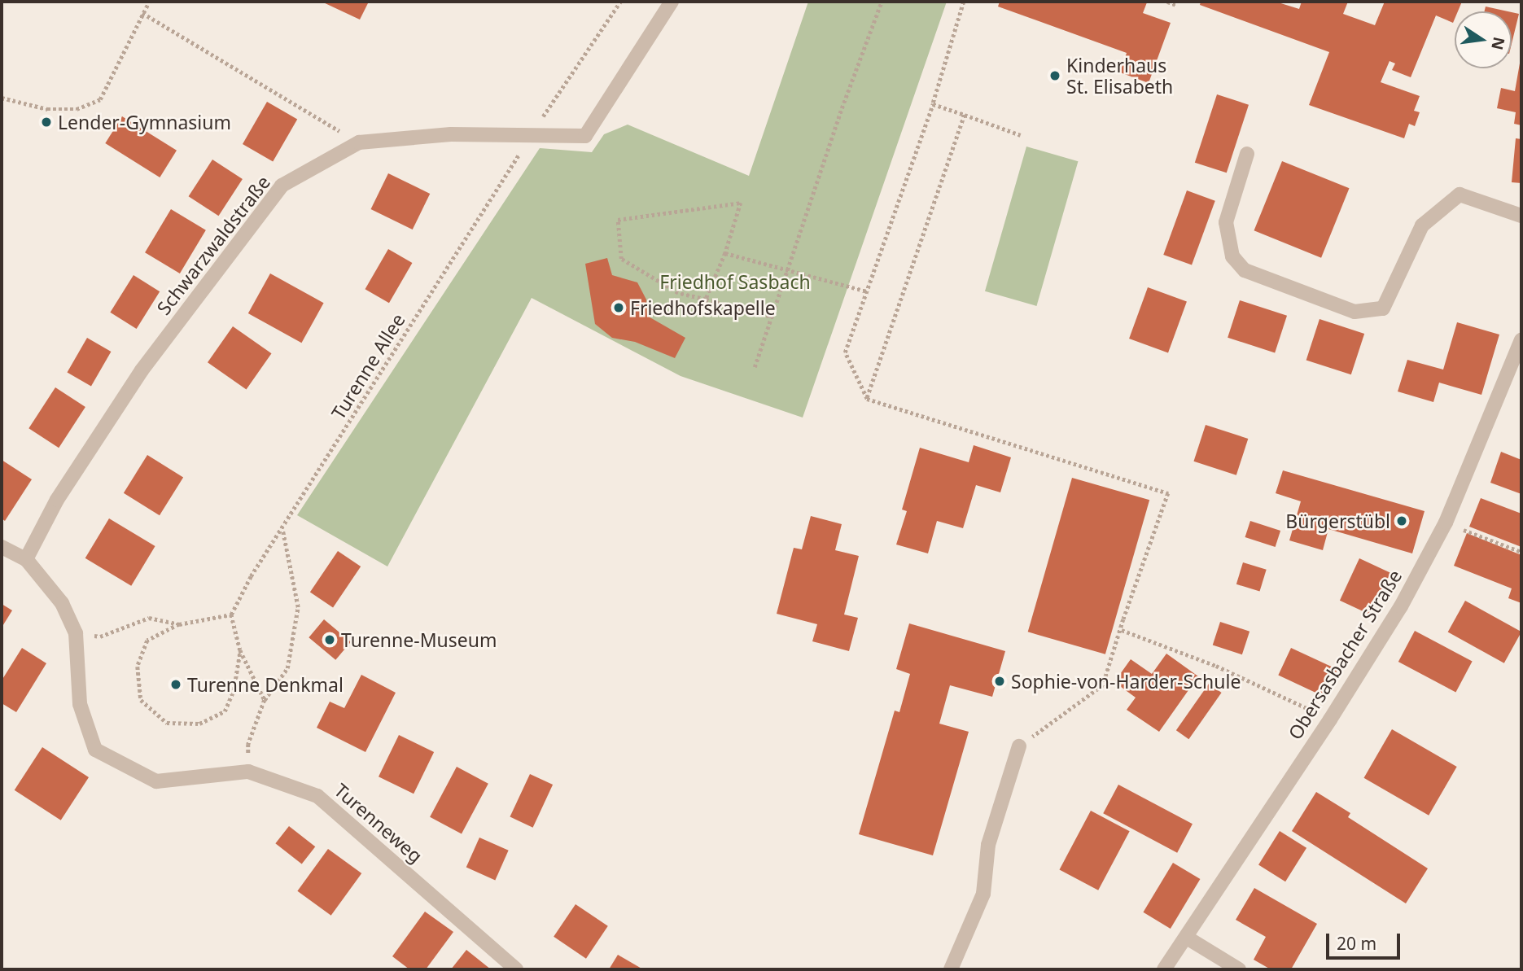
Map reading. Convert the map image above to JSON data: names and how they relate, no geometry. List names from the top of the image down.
{
  "streets": {
    "street": ["Schwarzwaldstraße", "Obersasbacher Straße", "Turenneweg"],
    "path": ["Turenne Allee"]
  },
  "crossings": [
    ["Schwarzwaldstraße", "Turenne Allee"],
    ["Schwarzwaldstraße", "Turenneweg"]
  ],
  "parks": ["Friedhof Sasbach"],
  "places": [
    "Kinderhaus St. Elisabeth",
    "Lender-Gymnasium",
    "Friedhofskapelle",
    "Bürgerstübl",
    "Turenne-Museum",
    "Sophie-von-Harder-Schule",
    "Turenne Denkmal"
  ],
  "scale_bar": "20 m",
  "north": "right"
}
